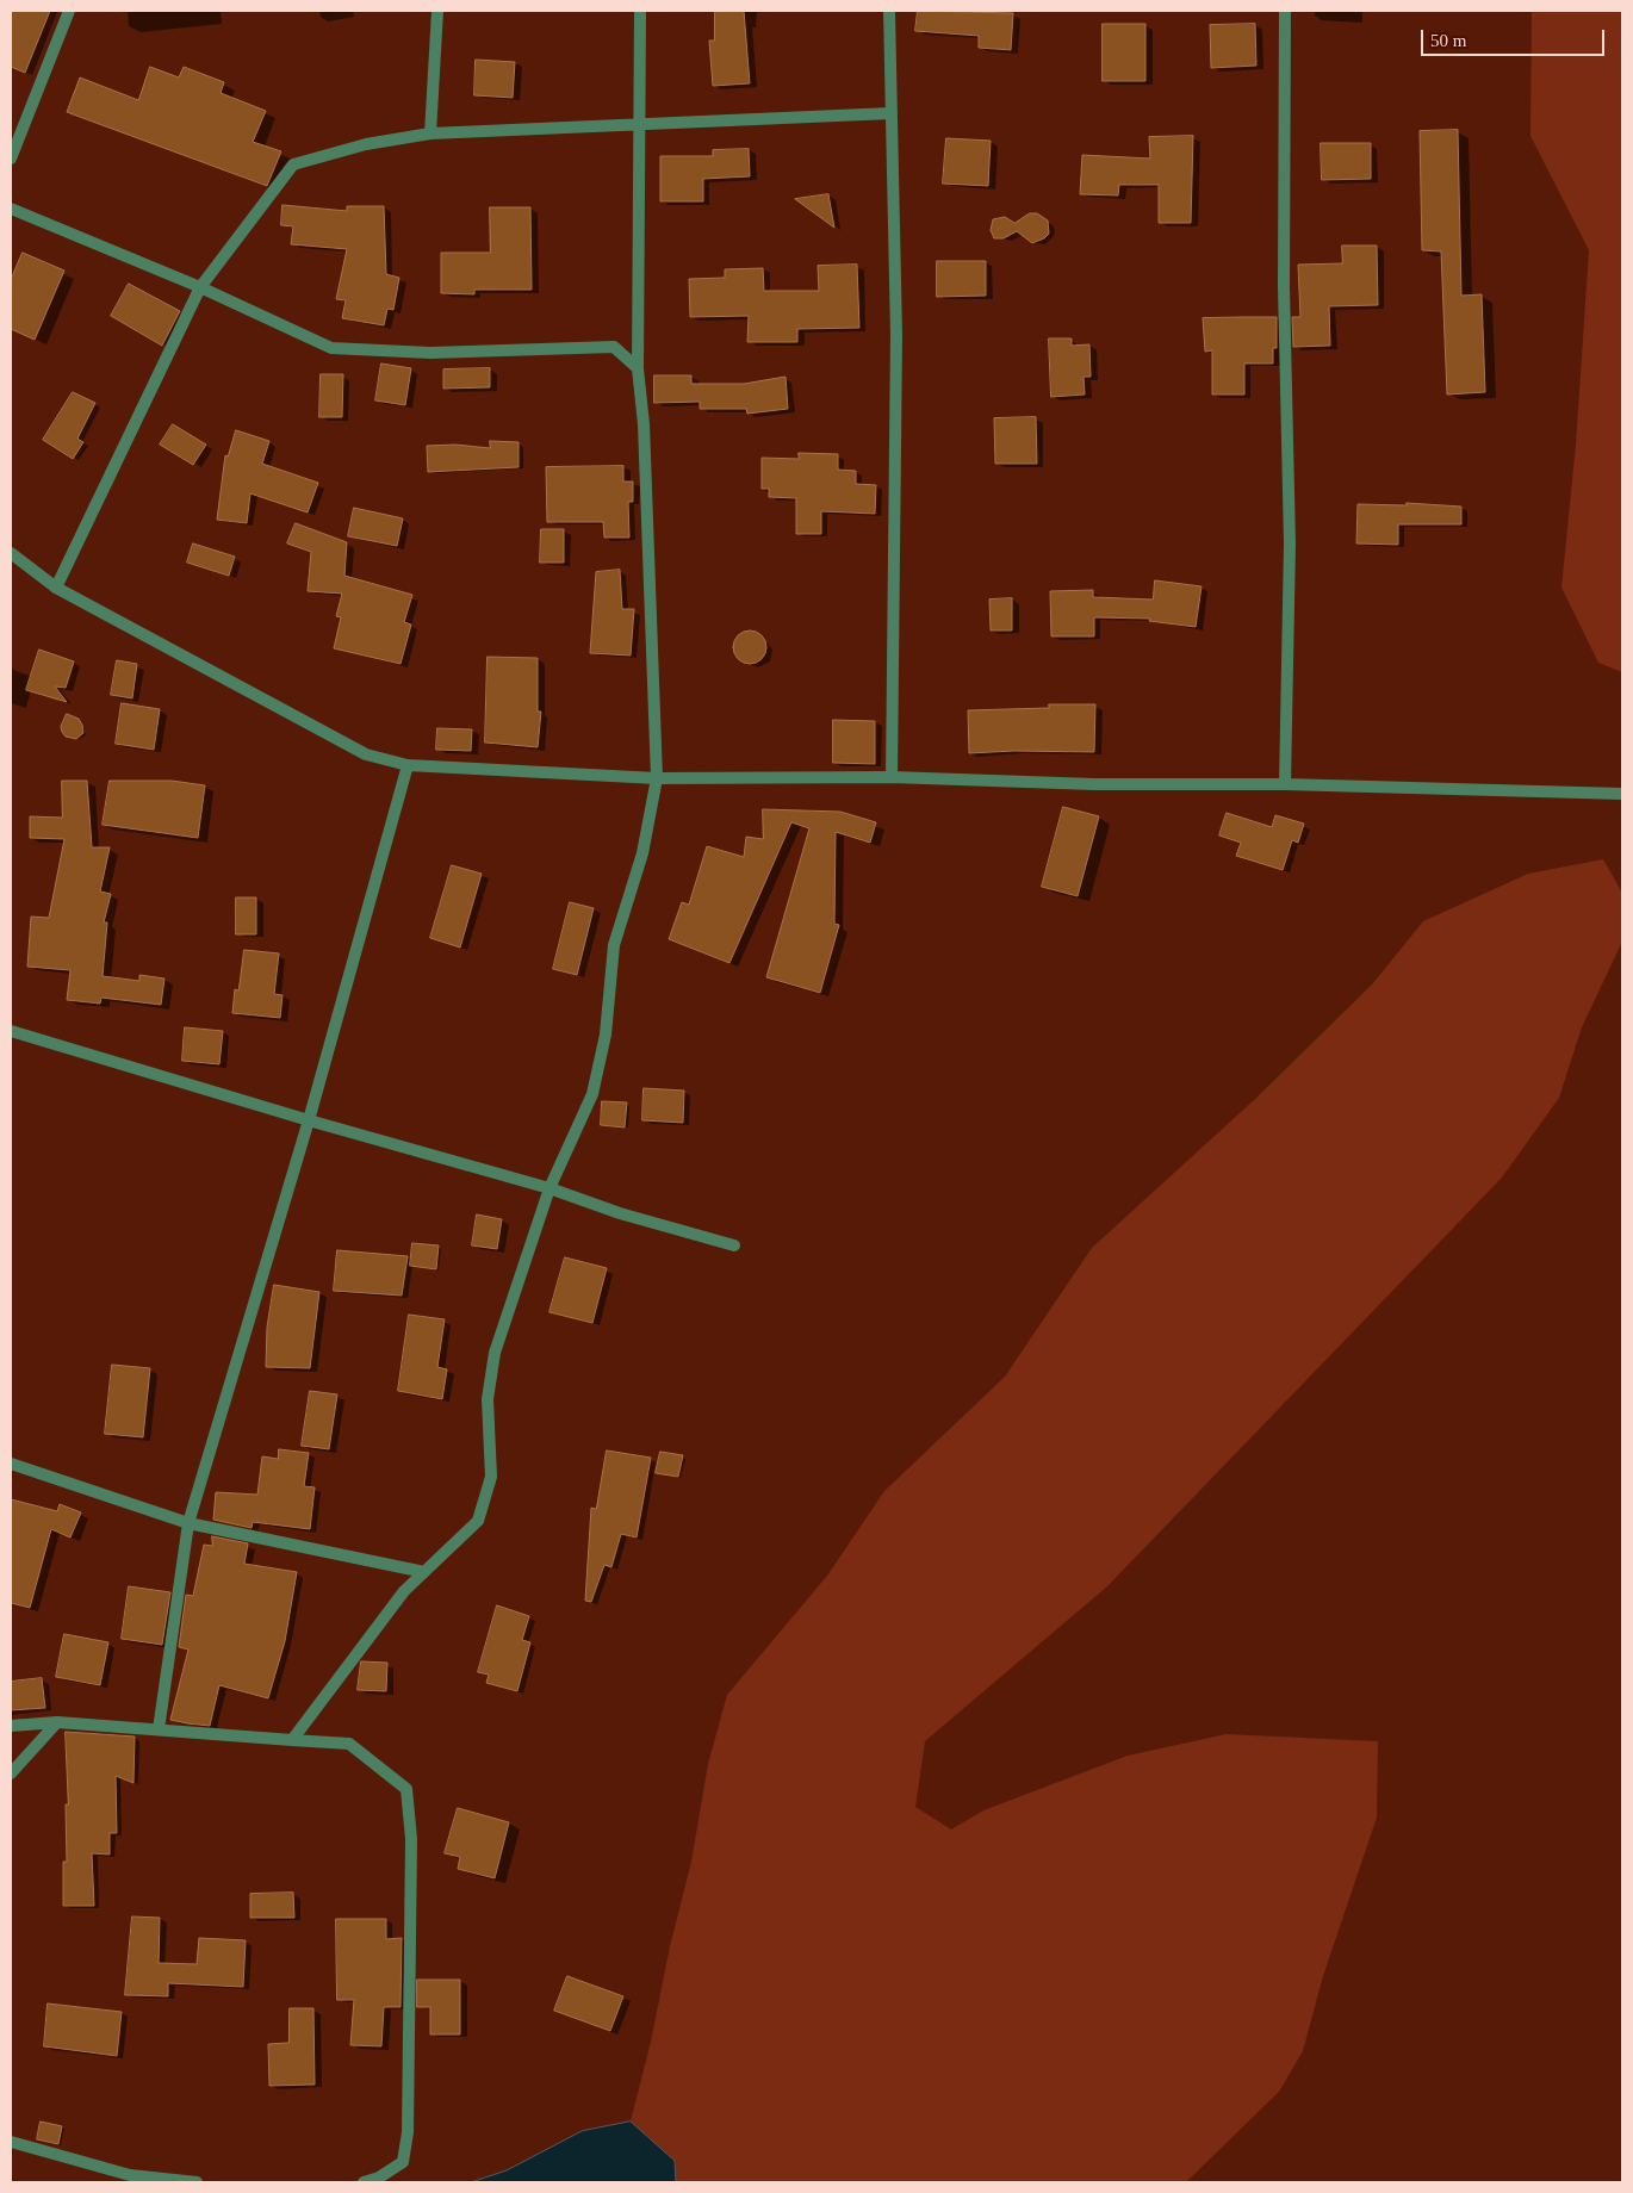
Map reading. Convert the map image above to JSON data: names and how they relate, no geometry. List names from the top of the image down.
{
  "scale_bar": "50 m"
}
